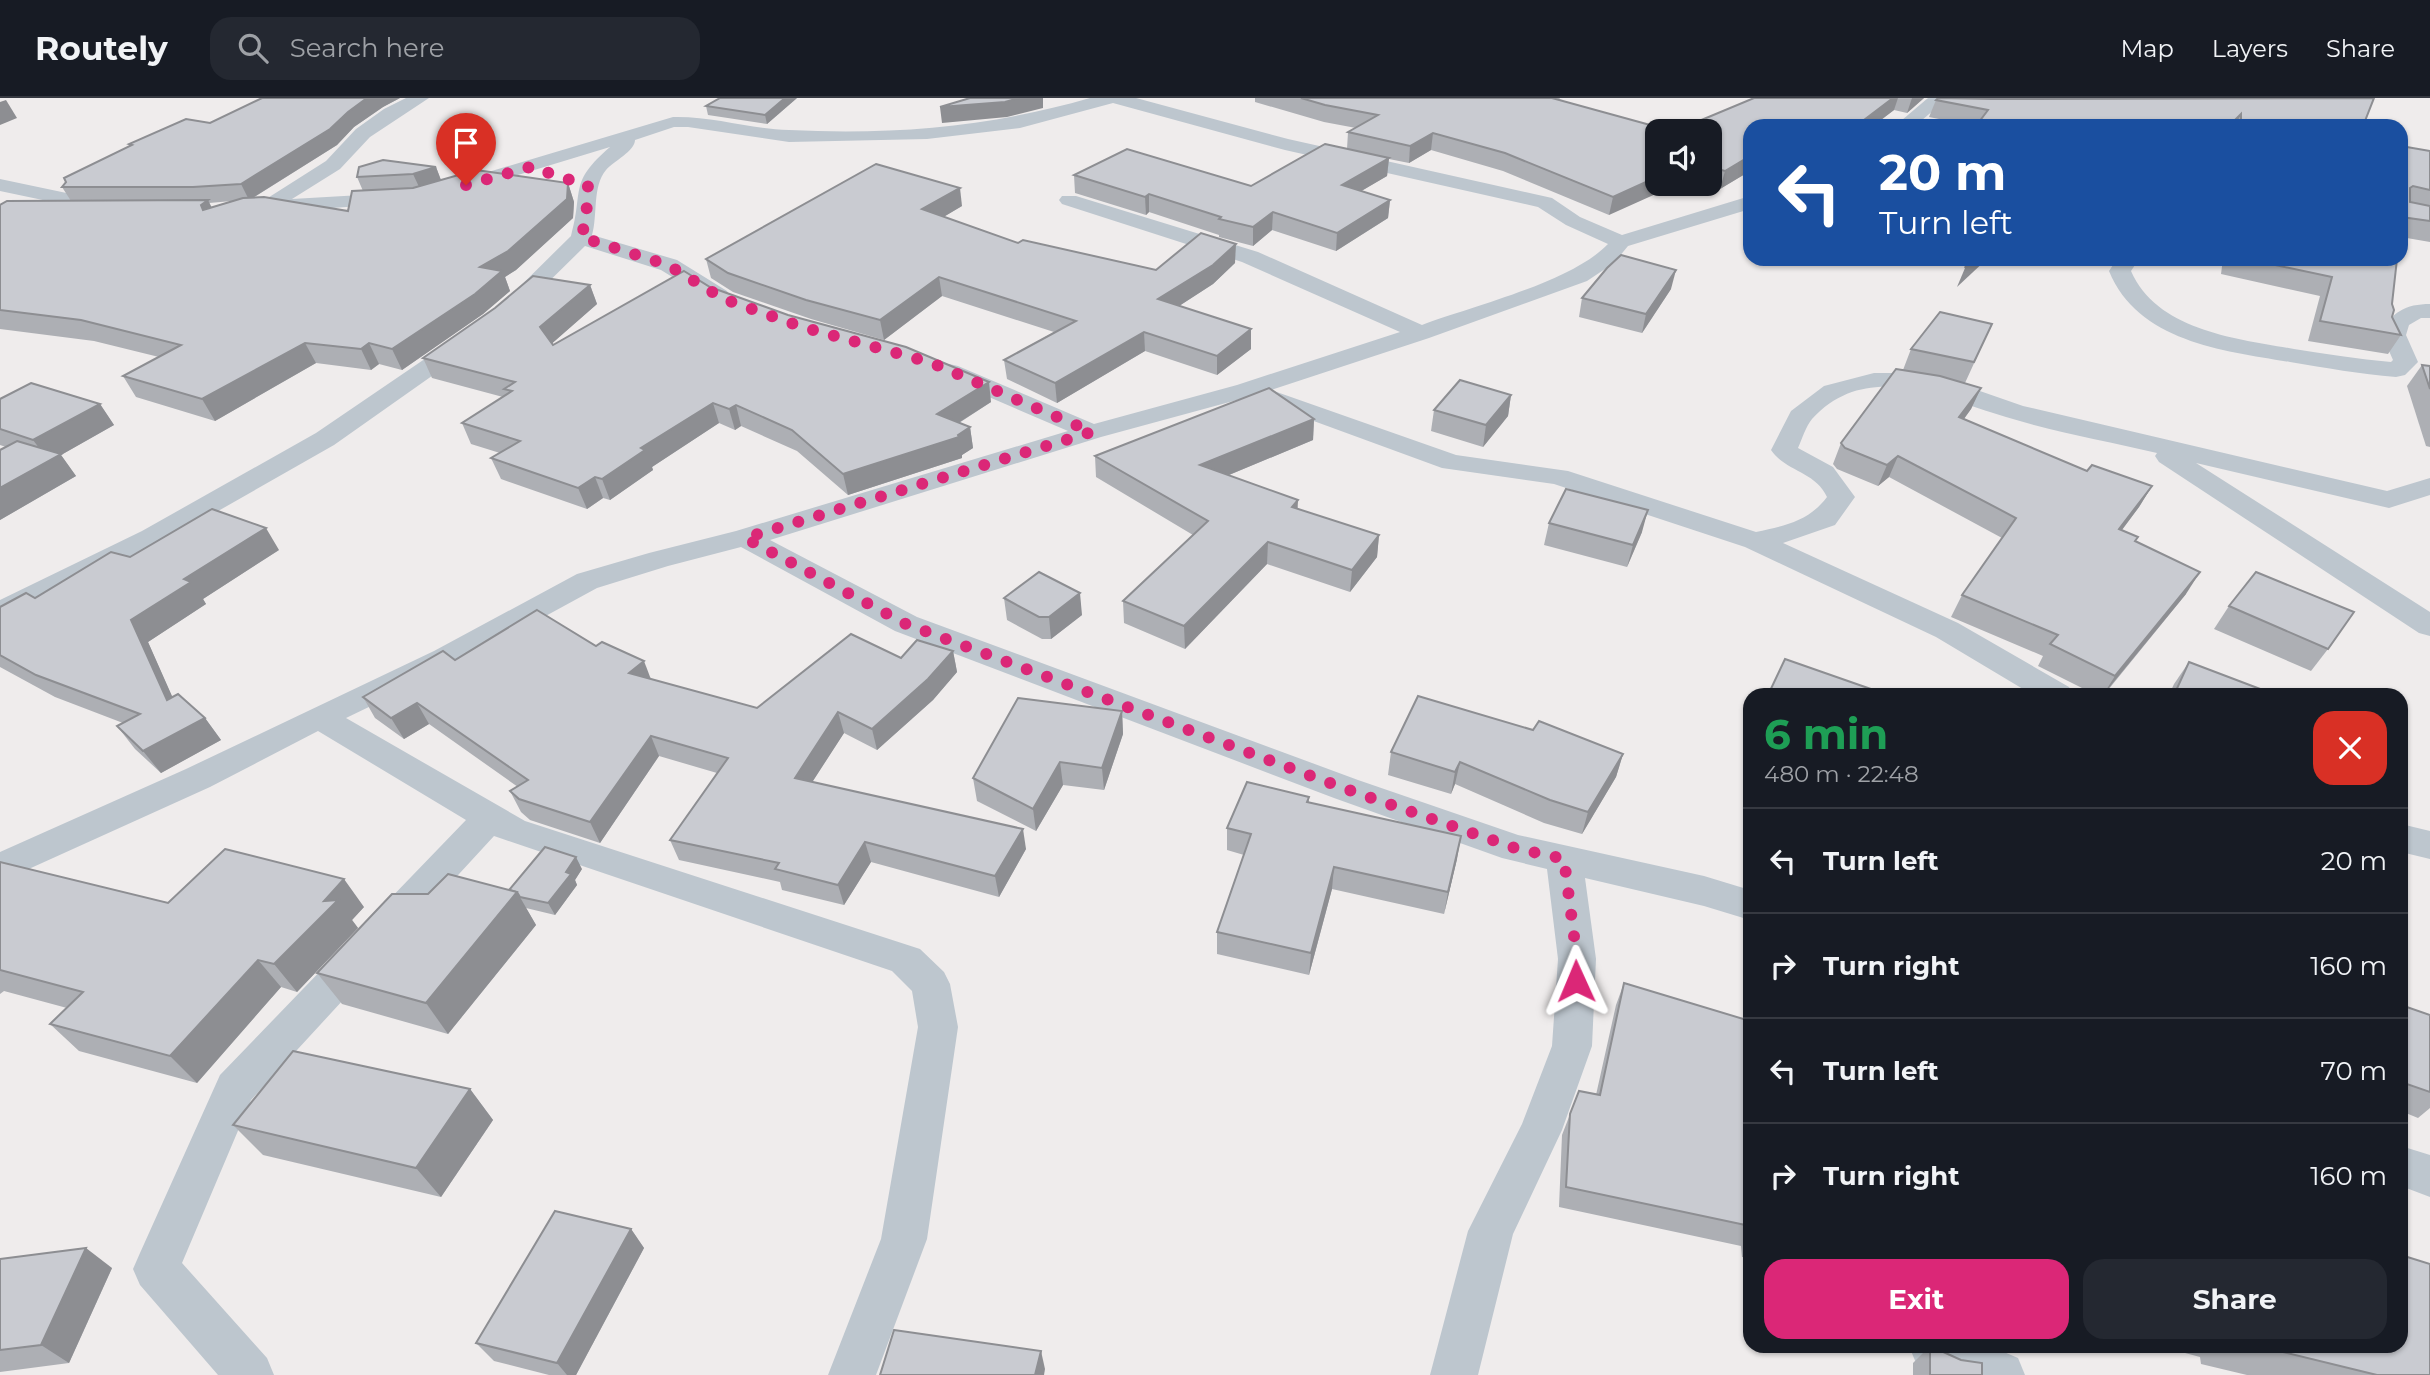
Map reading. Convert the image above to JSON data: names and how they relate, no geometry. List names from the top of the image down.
{
  "page": {
    "header": "Routely",
    "search": "Search here",
    "nav": ["Map", "Layers", "Share"],
    "turn": ["20 m", "Turn left"],
    "heading": ["6 min", "480 m · 22:48"],
    "list": [
      {
        "name": "Turn left",
        "value": "20 m"
      },
      {
        "name": "Turn right",
        "value": "160 m"
      },
      {
        "name": "Turn left",
        "value": "70 m"
      },
      {
        "name": "Turn right",
        "value": "160 m"
      }
    ],
    "buttons": ["Exit", "Share"]
  }
}
